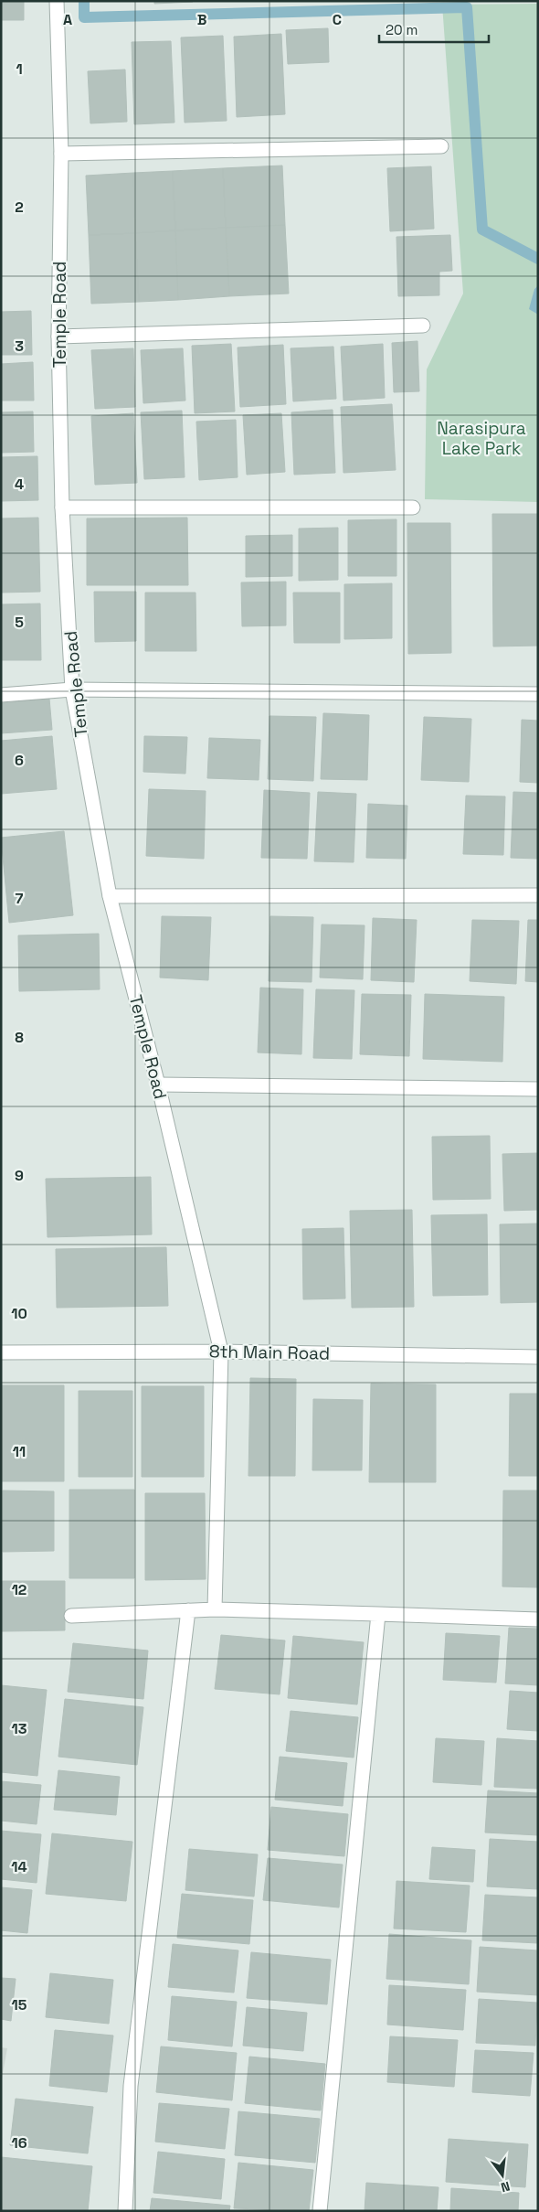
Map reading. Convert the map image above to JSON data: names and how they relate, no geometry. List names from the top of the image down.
{
  "streets": {
    "street": ["Temple Road", "8th Main Road"]
  },
  "crossings": [
    ["Temple Road", "8th Main Road"]
  ],
  "parks": ["Narasipura Lake Park"],
  "scale_bar": "20 m",
  "north": "bottom",
  "grid": {
    "columns": ["A", "B", "C"],
    "rows": [
      "1",
      "2",
      "3",
      "4",
      "5",
      "6",
      "7",
      "8",
      "9",
      "10",
      "11",
      "12",
      "13",
      "14",
      "15",
      "16"
    ]
  }
}
